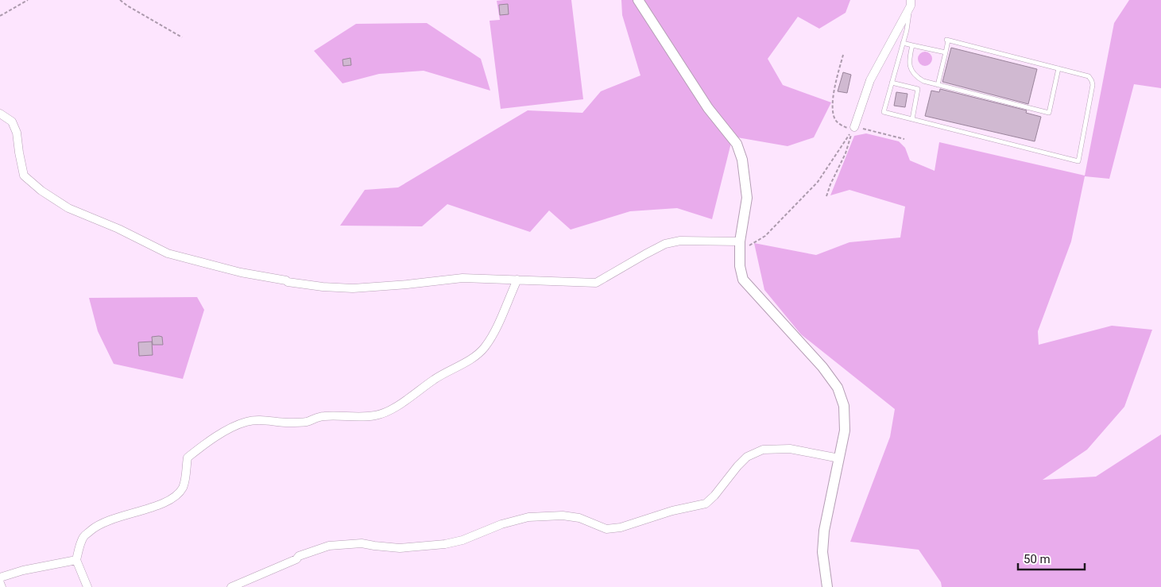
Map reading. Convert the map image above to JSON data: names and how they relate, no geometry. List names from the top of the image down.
{
  "scale_bar": "50 m"
}
